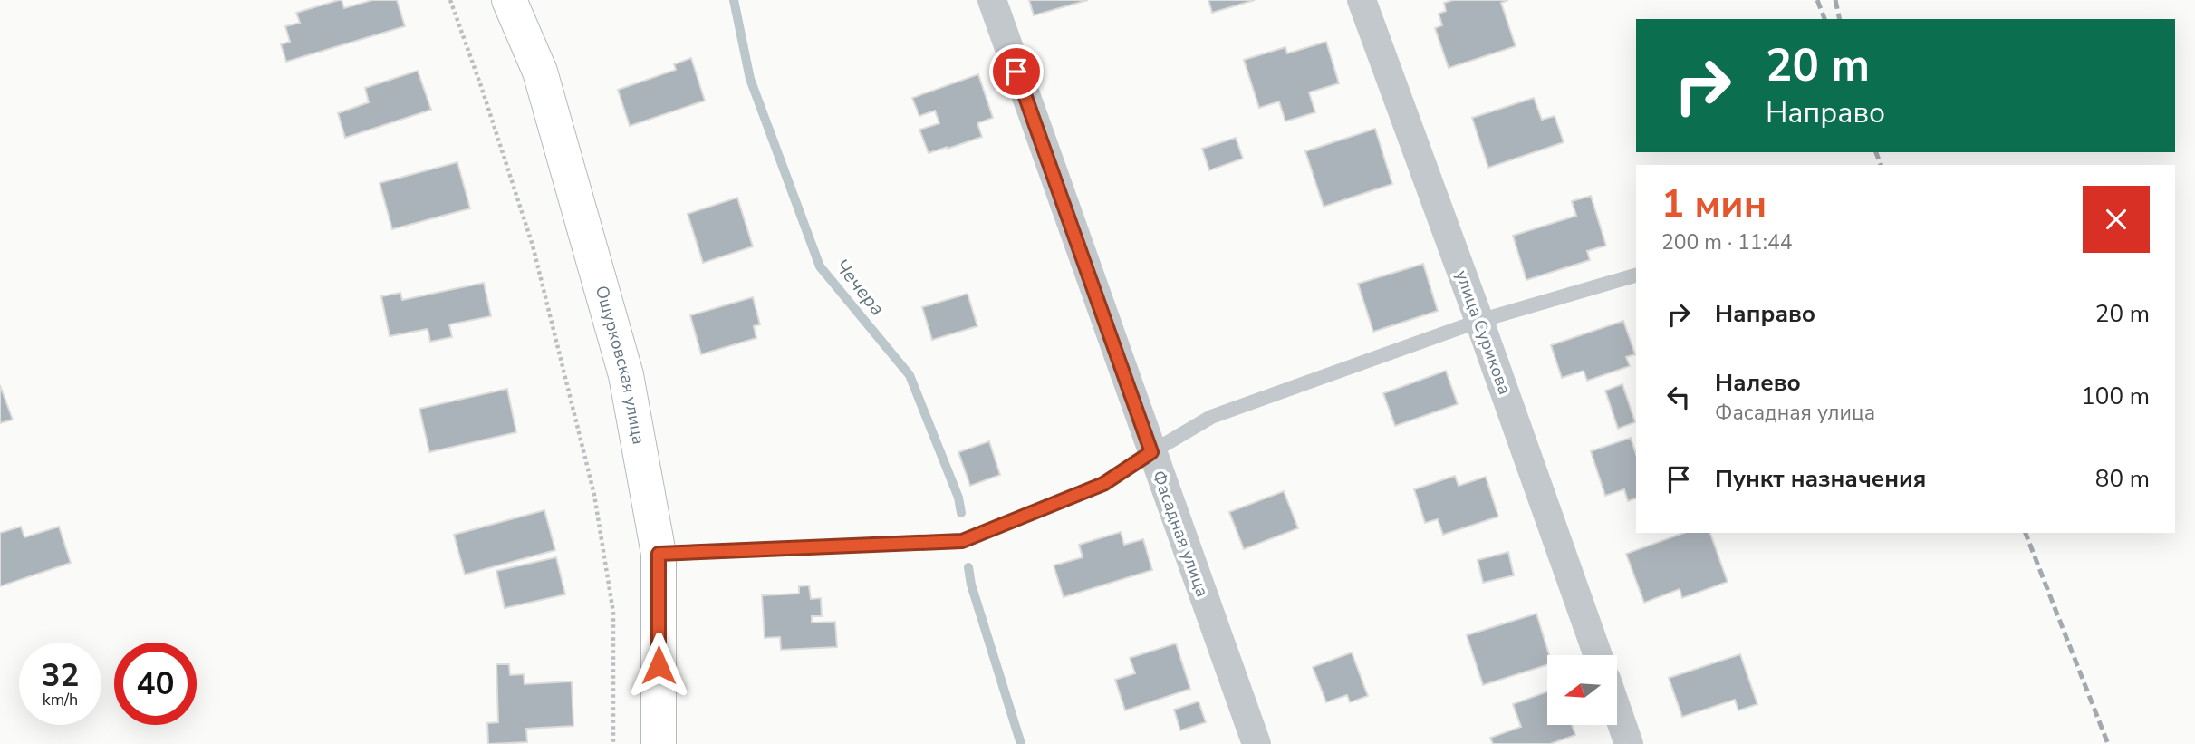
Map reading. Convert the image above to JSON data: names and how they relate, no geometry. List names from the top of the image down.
{
  "streets": {
    "street": ["улица Сурикова", "Ошурковская улица", "Фасадная улица"]
  },
  "water": ["Чечера"],
  "north": "left",
  "page": {
    "turn": ["20 m", "Направо"],
    "heading": ["1 мин", "200 m · 11:44"],
    "list": [
      {
        "name": "Направо",
        "value": "20 m"
      },
      {
        "name": "Налево",
        "note": "Фасадная улица",
        "value": "100 m"
      },
      {
        "name": "Пункт назначения",
        "value": "80 m"
      }
    ],
    "speed": "32 km/h",
    "limit": "40"
  }
}
